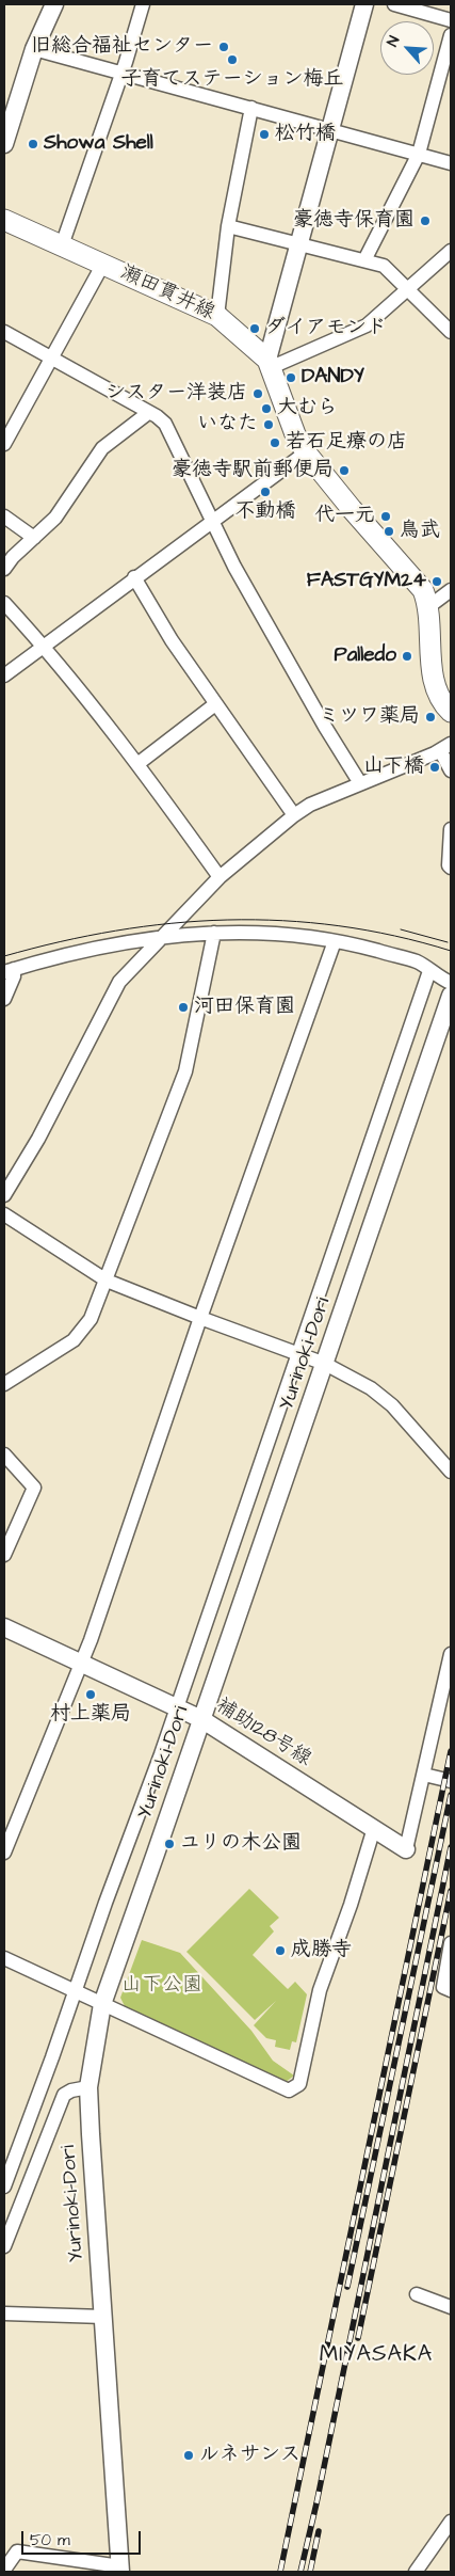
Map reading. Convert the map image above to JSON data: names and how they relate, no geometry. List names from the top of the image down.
{
  "streets": {
    "main road": ["瀬田貫井線"],
    "street": ["Yurinoki-Dori", "補助128号線"]
  },
  "crossings": [
    ["Yurinoki-Dori", "補助128号線"]
  ],
  "districts": ["MIYASAKA"],
  "parks": ["山下公園"],
  "places": [
    "旧総合福祉センター",
    "子育てステーション梅丘",
    "松竹橋",
    "Showa Shell",
    "豪徳寺保育園",
    "ダイアモンド",
    "DANDY",
    "シスター洋装店",
    "大むら",
    "いなた",
    "若石足療の店",
    "豪徳寺駅前郵便局",
    "不動橋",
    "代一元",
    "鳥武",
    "FASTGYM24",
    "Palledo",
    "ミツワ薬局",
    "山下橋",
    "河田保育園",
    "村上薬局",
    "ユリの木公園",
    "成勝寺",
    "ルネサンス"
  ],
  "scale_bar": "50 m",
  "north": "top left"
}
